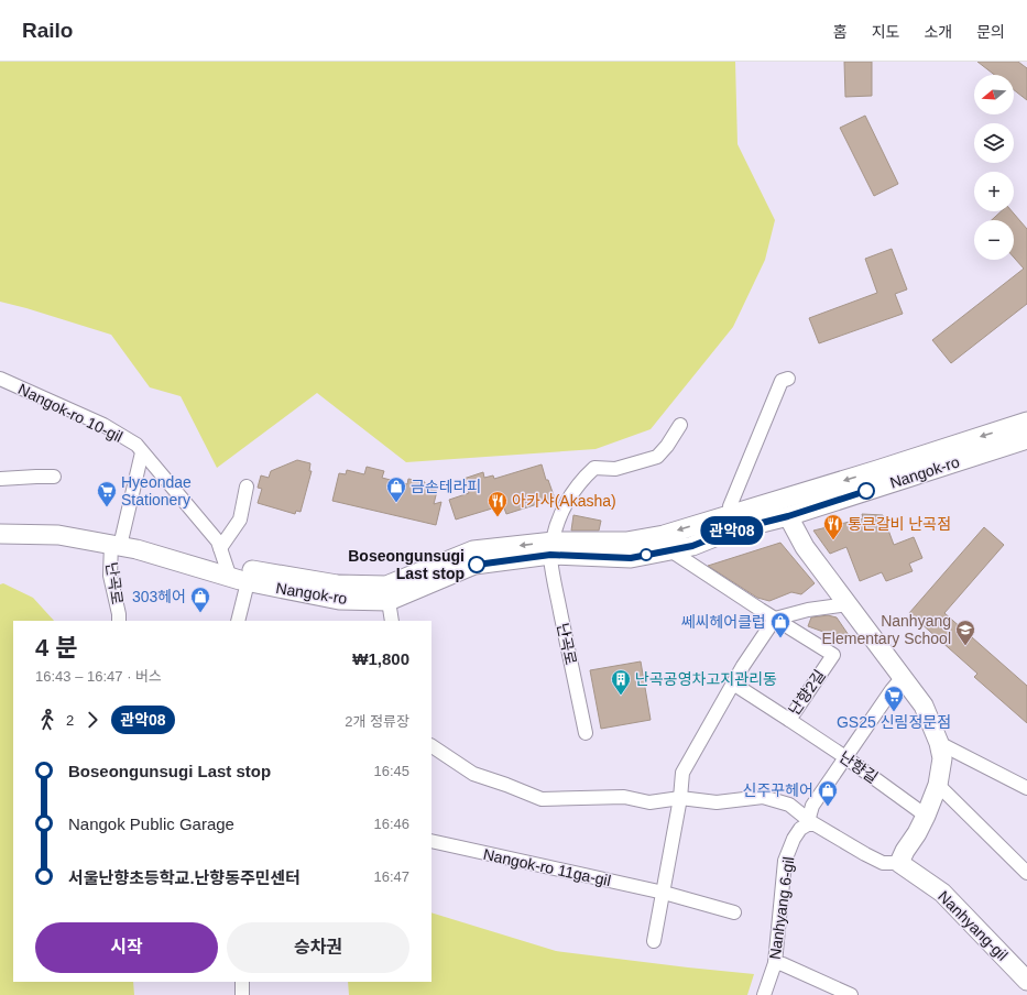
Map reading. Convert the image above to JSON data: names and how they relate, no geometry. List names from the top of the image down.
{
  "streets": {
    "main road": ["Nangok-ro", "Nanhyang-gil"],
    "street": [
      "Nangok-ro 10-gil",
      "난곡로",
      "난향2길",
      "난향길",
      "Nangok-ro 11ga-gil",
      "Nanhyang 6-gil"
    ]
  },
  "crossings": [
    ["Nangok-ro 10-gil", "Nangok-ro"],
    ["Nangok-ro 10-gil", "난곡로"],
    ["Nangok-ro", "난곡로"],
    ["난향2길", "난향길"]
  ],
  "places": {
    "shop": [
      "금손테라피",
      "303헤어",
      "쎄씨헤어클럽",
      "신주꾸헤어"
    ],
    "supermarket": ["Hyeondae Stationery", "GS25 신림정문점"],
    "restaurant": ["아카샤(Akasha)", "통큰갈비 난곡점"],
    "other": ["Boseongunsugi Last stop"],
    "school or university": ["Nanhyang Elementary School"],
    "building": ["난곡공영차고지관리동"]
  },
  "lines": ["bus line 관악08"],
  "north": "left",
  "page": {
    "header": "Railo",
    "nav": [
      "홈",
      "지도",
      "소개",
      "문의"
    ],
    "on_map": "관악08",
    "map_buttons": ["+", "−"],
    "heading": ["4 분", "16:43 – 16:47 · 버스", "₩1,800"],
    "legs": ["2", "관악08", "2개 정류장"],
    "list": [
      {
        "name": "Boseongunsugi Last stop",
        "value": "16:45"
      },
      {
        "name": "Nangok Public Garage",
        "value": "16:46"
      },
      {
        "name": "서울난향초등학교.난향동주민센터",
        "value": "16:47"
      }
    ],
    "buttons": ["시작", "승차권"]
  }
}
